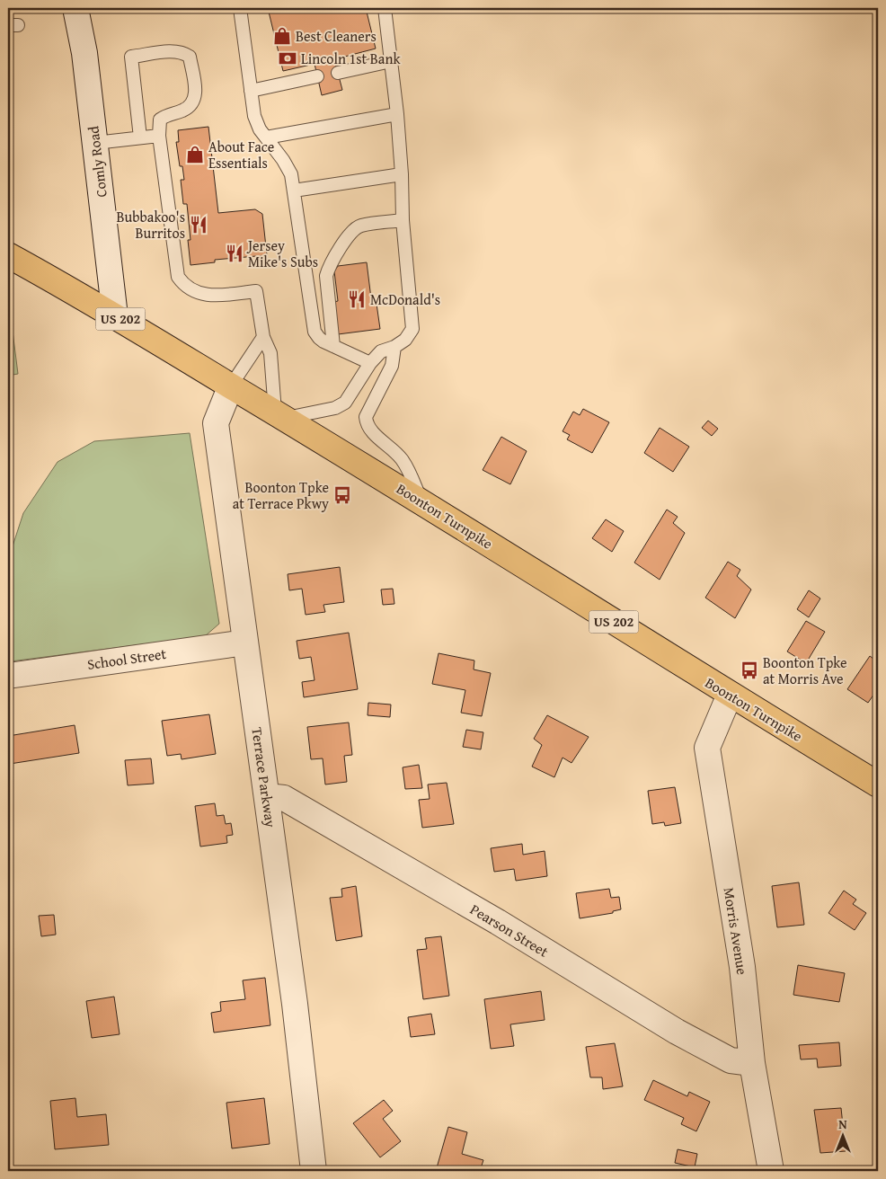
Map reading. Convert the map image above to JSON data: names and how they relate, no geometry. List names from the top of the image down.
{
  "streets": {
    "main road": ["US 202", "Boonton Turnpike"],
    "street": [
      "Comly Road",
      "School Street",
      "Terrace Parkway",
      "Pearson Street",
      "Morris Avenue"
    ]
  },
  "crossings": [
    ["Comly Road", "Boonton Turnpike"],
    ["Boonton Turnpike", "Terrace Parkway"],
    ["Boonton Turnpike", "Morris Avenue"],
    ["School Street", "Terrace Parkway"],
    ["Terrace Parkway", "Pearson Street"],
    ["Pearson Street", "Morris Avenue"]
  ],
  "places": {
    "shop": ["Best Cleaners", "About Face Essentials"],
    "bank": ["Lincoln 1st Bank"],
    "restaurant": ["Bubbakoo's Burritos", "Jersey Mike's Subs", "McDonald's"],
    "bus stop": ["Boonton Tpke at Terrace Pkwy", "Boonton Tpke at Morris Ave"]
  },
  "north": "top"
}
